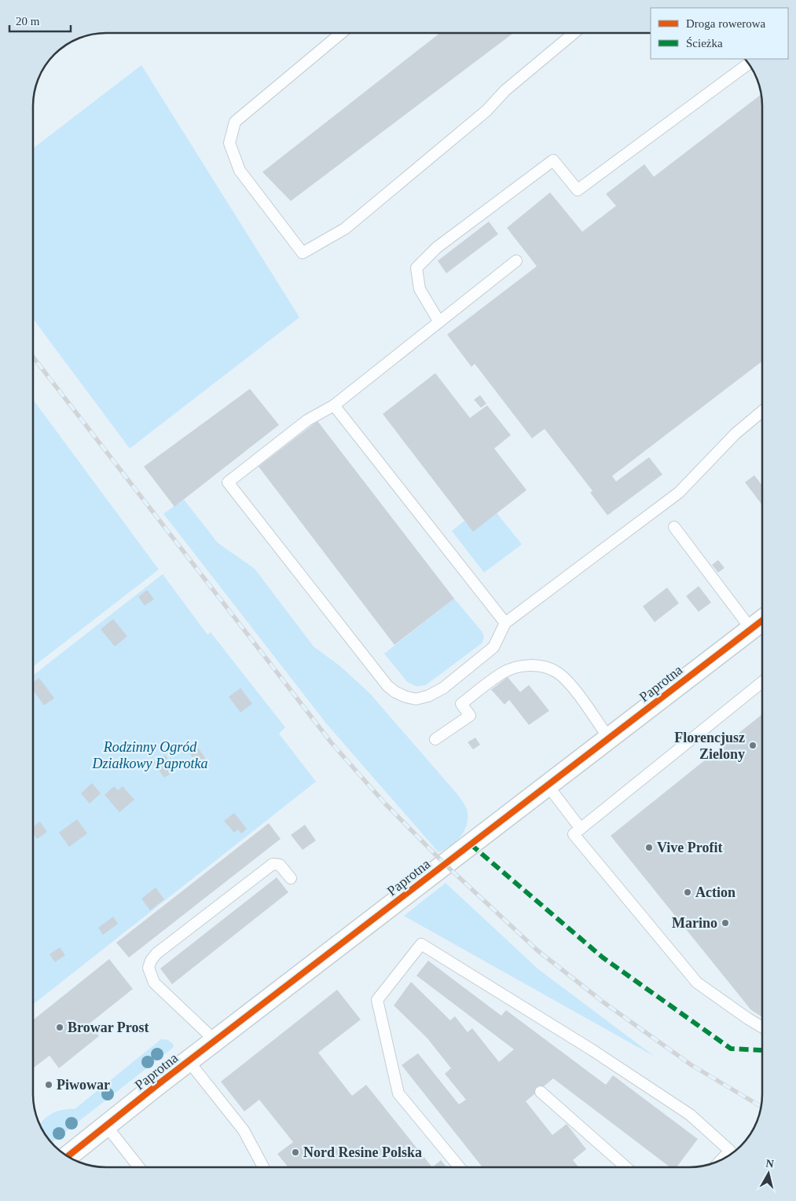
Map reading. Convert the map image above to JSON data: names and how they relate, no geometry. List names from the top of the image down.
{
  "streets": {
    "street": ["Paprotna"]
  },
  "parks": ["Rodzinny Ogród Działkowy Paprotka"],
  "places": [
    "Florencjusz Zielony",
    "Vive Profit",
    "Action",
    "Marino",
    "Browar Prost",
    "Piwowar",
    "Nord Resine Polska"
  ],
  "legend": ["Droga rowerowa", "Ścieżka"],
  "scale_bar": "20 m",
  "north": "top"
}
